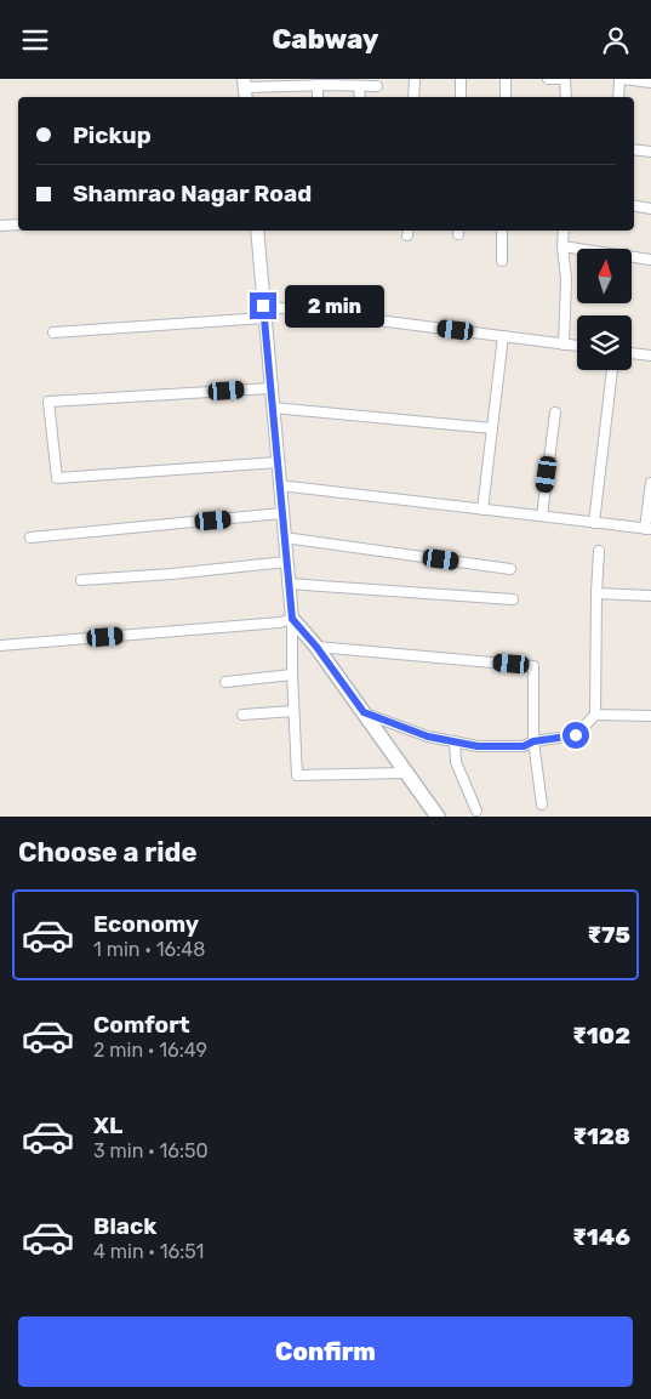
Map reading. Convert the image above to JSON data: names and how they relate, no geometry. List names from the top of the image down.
{
  "north": "top",
  "page": {
    "header": "Cabway",
    "banner": ["Pickup", "Shamrao Nagar Road"],
    "bubble": "2 min",
    "heading": "Choose a ride",
    "list": [
      {
        "name": "Economy",
        "note": "1 min · 16:48",
        "value": "₹75"
      },
      {
        "name": "Comfort",
        "note": "2 min · 16:49",
        "value": "₹102"
      },
      {
        "name": "XL",
        "note": "3 min · 16:50",
        "value": "₹128"
      },
      {
        "name": "Black",
        "note": "4 min · 16:51",
        "value": "₹146"
      }
    ],
    "buttons": "Confirm"
  }
}
